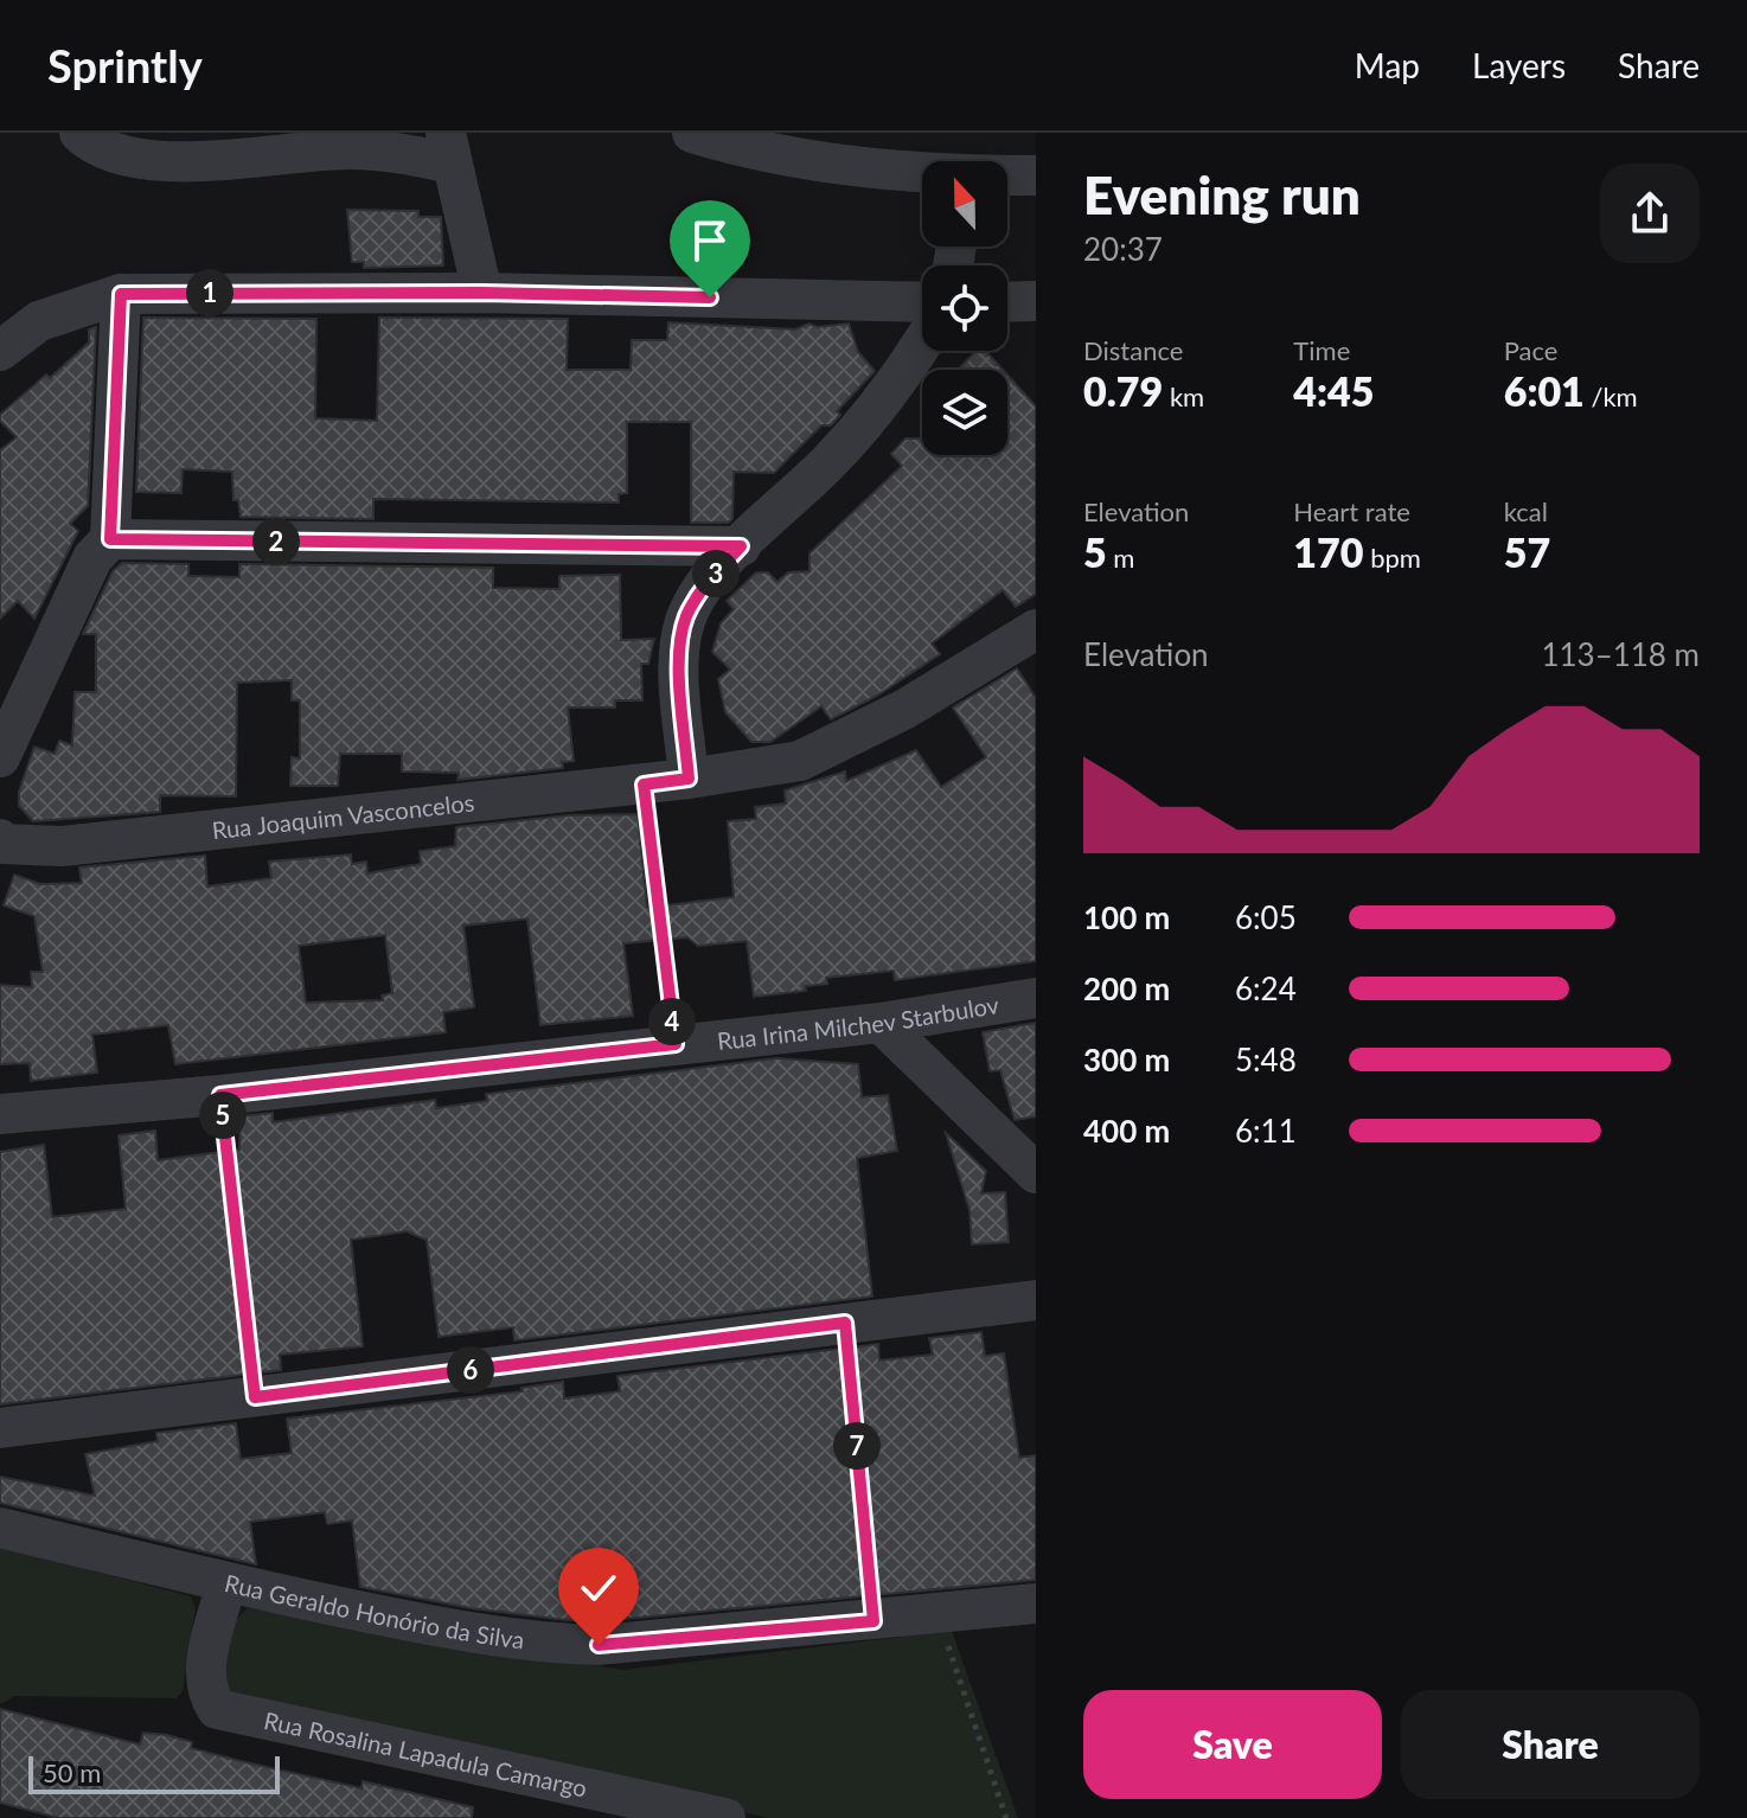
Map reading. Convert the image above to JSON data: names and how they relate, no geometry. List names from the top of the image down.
{
  "streets": {
    "street": [
      "Rua Joaquim Vasconcelos",
      "Rua Irina Milchev Starbulov",
      "Rua Geraldo Honório da Silva",
      "Rua Rosalina Lapadula Camargo"
    ]
  },
  "crossings": [
    ["Rua Geraldo Honório da Silva", "Rua Rosalina Lapadula Camargo"]
  ],
  "scale_bar": "50 m",
  "north": "top",
  "page": {
    "header": "Sprintly",
    "nav": ["Map", "Layers", "Share"],
    "heading": ["Evening run", "20:37"],
    "pins": [
      "1",
      "2",
      "3",
      "4",
      "5",
      "6",
      "7"
    ],
    "stats": [
      ["Distance", "0.79 km"],
      ["Time", "4:45"],
      ["Pace", "6:01 /km"],
      ["Elevation", "5 m"],
      ["Heart rate", "170 bpm"],
      ["kcal", "57"]
    ],
    "chart": ["Elevation", "113–118 m"],
    "list": [
      {
        "name": "100 m",
        "note": "6:05"
      },
      {
        "name": "200 m",
        "note": "6:24"
      },
      {
        "name": "300 m",
        "note": "5:48"
      },
      {
        "name": "400 m",
        "note": "6:11"
      }
    ],
    "buttons": ["Save", "Share"],
    "scale": "50 m"
  }
}
